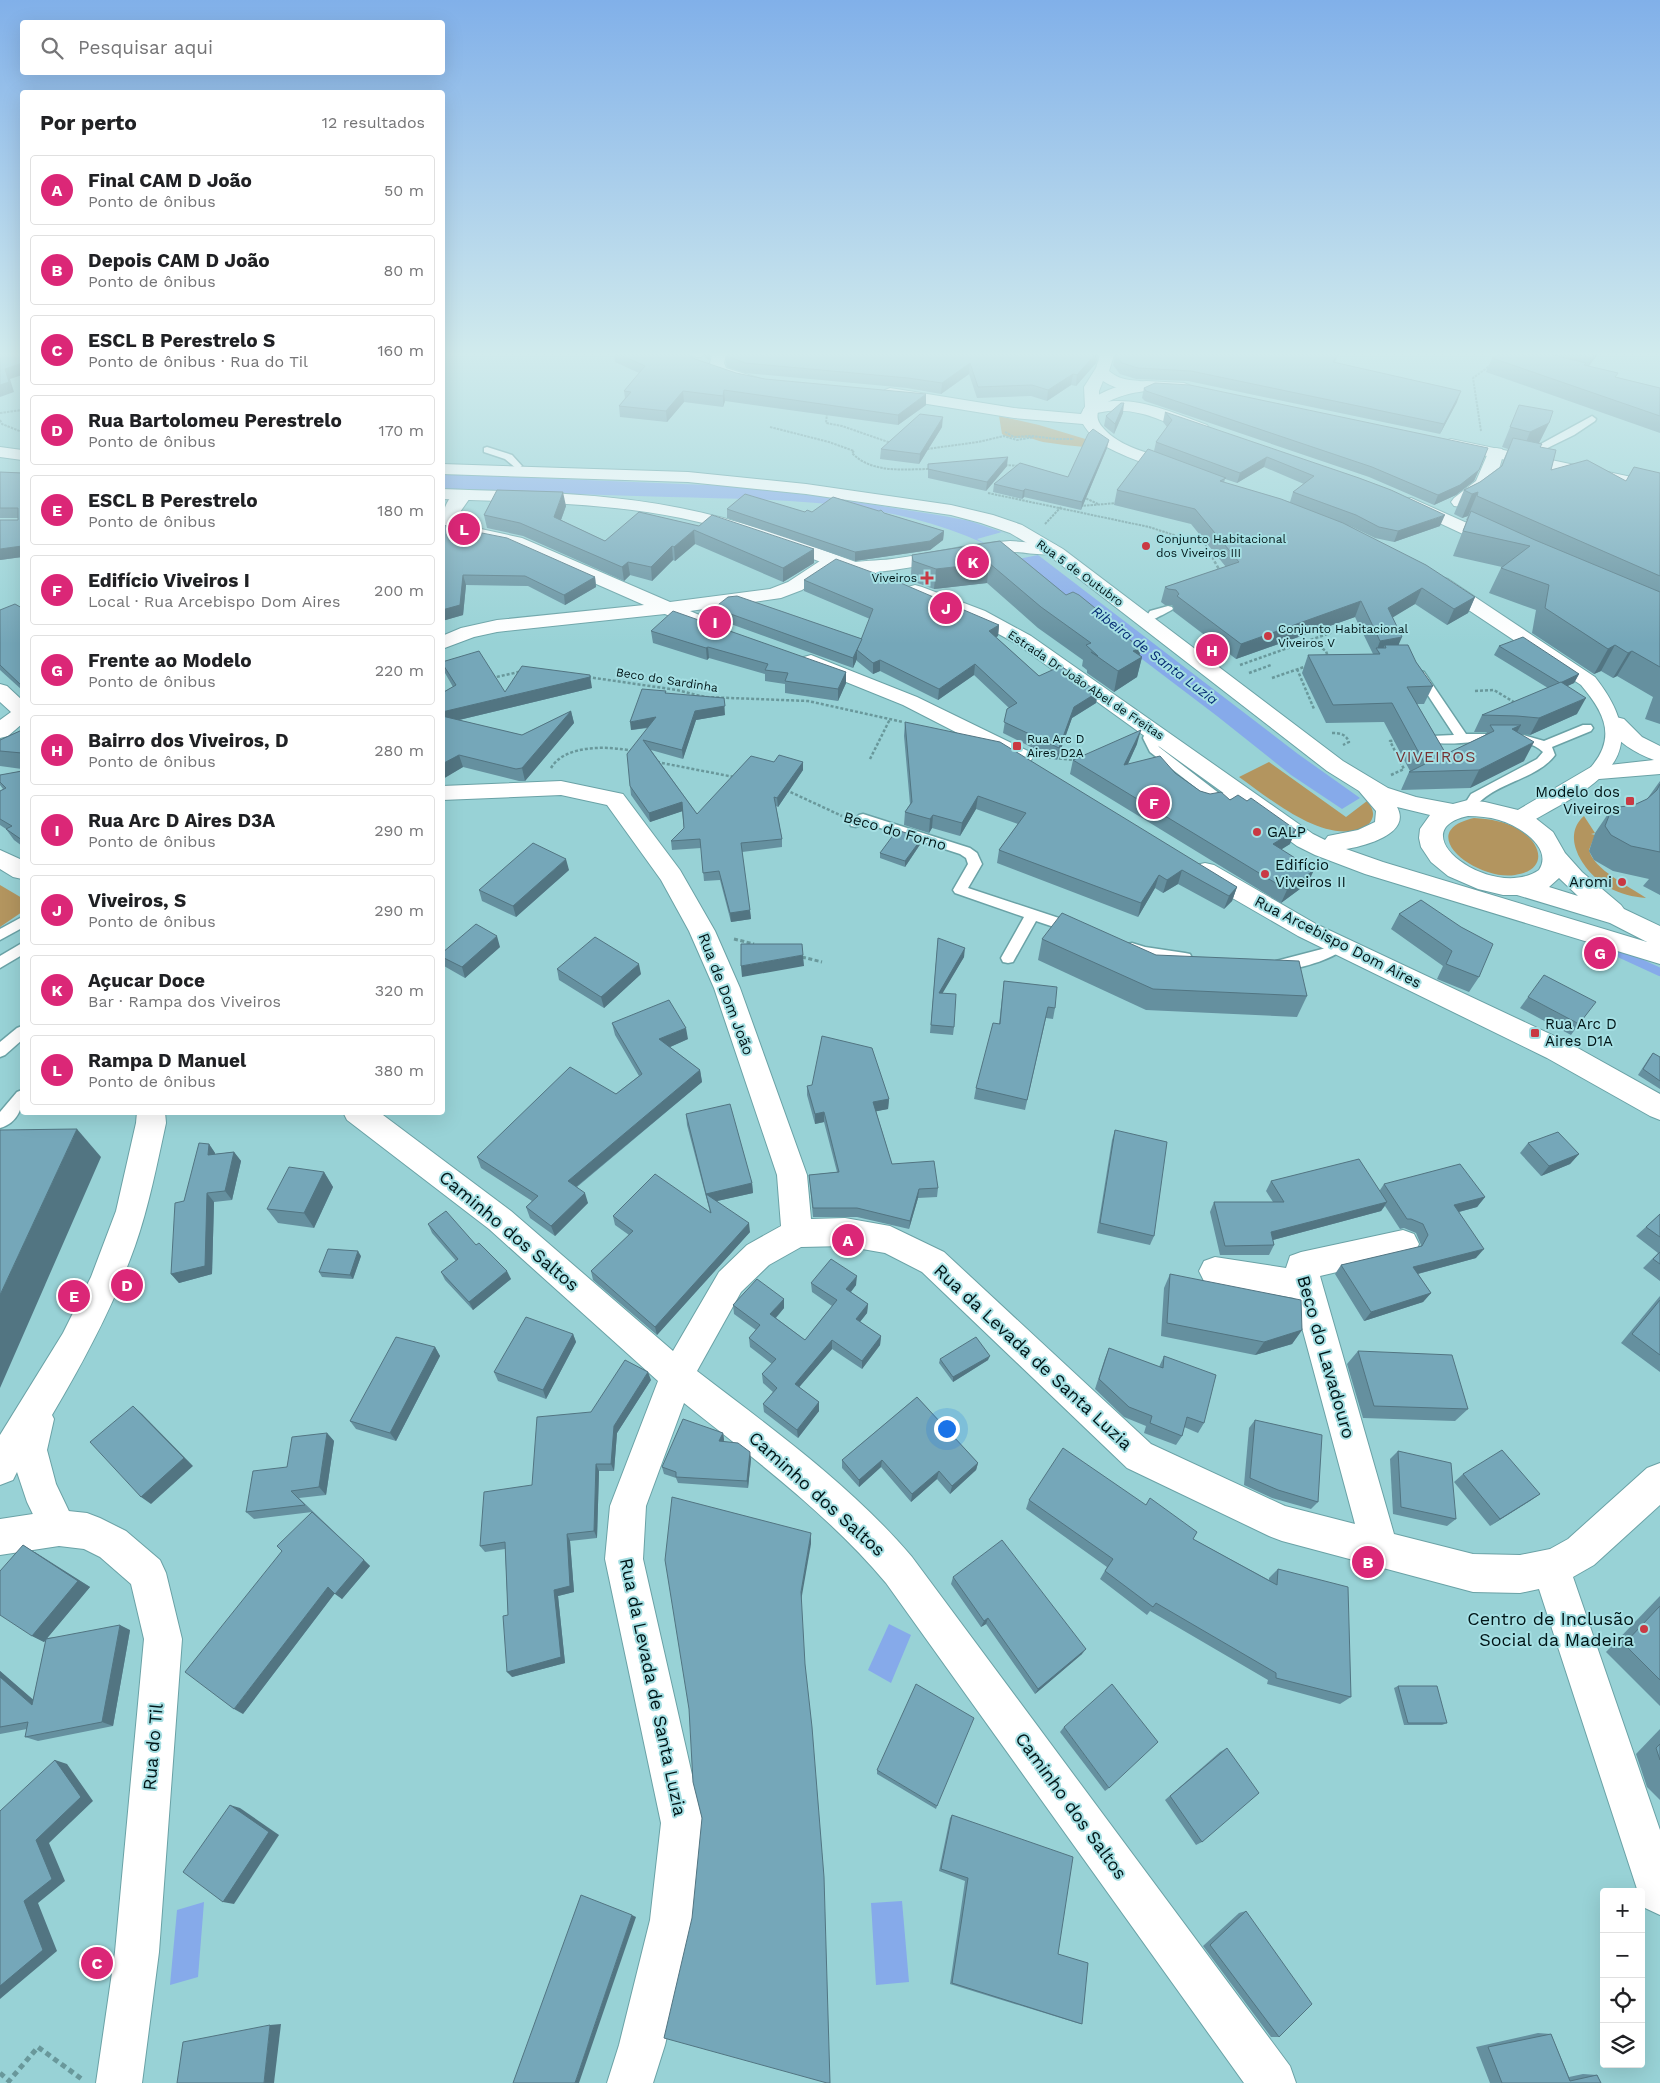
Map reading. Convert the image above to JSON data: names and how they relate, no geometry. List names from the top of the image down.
{
  "streets": {
    "street": [
      "Rua 5 de Outubro",
      "Estrada Dr João Abel de Freitas",
      "Rua Arcebispo Dom Aires",
      "Rua de Dom João",
      "Caminho dos Saltos",
      "Rua da Levada de Santa Luzia",
      "Beco do Lavadouro",
      "Rua do Til"
    ],
    "lane": ["Beco do Forno"],
    "path": ["Beco do Sardinha"]
  },
  "crossings": [
    ["Rua de Dom João", "Rua da Levada de Santa Luzia"],
    ["Caminho dos Saltos", "Rua da Levada de Santa Luzia"],
    ["Rua da Levada de Santa Luzia", "Beco do Lavadouro"]
  ],
  "districts": ["VIVEIROS"],
  "water": ["Ribeira de Santa Luzia"],
  "places": {
    "other": [
      "Conjunto Habitacional dos Viveiros III",
      "Conjunto Habitacional Viveiros V",
      "GALP",
      "Edifício Viveiros II",
      "Aromi",
      "Centro de Inclusão Social da Madeira"
    ],
    "health": ["Viveiros"],
    "transit": ["Rua Arc D Aires D2A", "Modelo dos Viveiros", "Rua Arc D Aires D1A"]
  },
  "page": {
    "search": "Pesquisar aqui",
    "heading": ["Por perto", "12 resultados"],
    "list": [
      {
        "mark": "A",
        "name": "Final CAM D João",
        "note": "Ponto de ônibus",
        "value": "50 m"
      },
      {
        "mark": "B",
        "name": "Depois CAM D João",
        "note": "Ponto de ônibus",
        "value": "80 m"
      },
      {
        "mark": "C",
        "name": "ESCL B Perestrelo S",
        "note": "Ponto de ônibus · Rua do Til",
        "value": "160 m"
      },
      {
        "mark": "D",
        "name": "Rua Bartolomeu Perestrelo",
        "note": "Ponto de ônibus",
        "value": "170 m"
      },
      {
        "mark": "E",
        "name": "ESCL B Perestrelo",
        "note": "Ponto de ônibus",
        "value": "180 m"
      },
      {
        "mark": "F",
        "name": "Edifício Viveiros I",
        "note": "Local · Rua Arcebispo Dom Aires",
        "value": "200 m"
      },
      {
        "mark": "G",
        "name": "Frente ao Modelo",
        "note": "Ponto de ônibus",
        "value": "220 m"
      },
      {
        "mark": "H",
        "name": "Bairro dos Viveiros, D",
        "note": "Ponto de ônibus",
        "value": "280 m"
      },
      {
        "mark": "I",
        "name": "Rua Arc D Aires D3A",
        "note": "Ponto de ônibus",
        "value": "290 m"
      },
      {
        "mark": "J",
        "name": "Viveiros, S",
        "note": "Ponto de ônibus",
        "value": "290 m"
      },
      {
        "mark": "K",
        "name": "Açucar Doce",
        "note": "Bar · Rampa dos Viveiros",
        "value": "320 m"
      },
      {
        "mark": "L",
        "name": "Rampa D Manuel",
        "note": "Ponto de ônibus",
        "value": "380 m"
      }
    ],
    "pins": [
      "L",
      "K",
      "J",
      "I",
      "H",
      "F",
      "G",
      "A",
      "D",
      "E",
      "B",
      "C"
    ],
    "map_buttons": ["+", "−"]
  }
}
